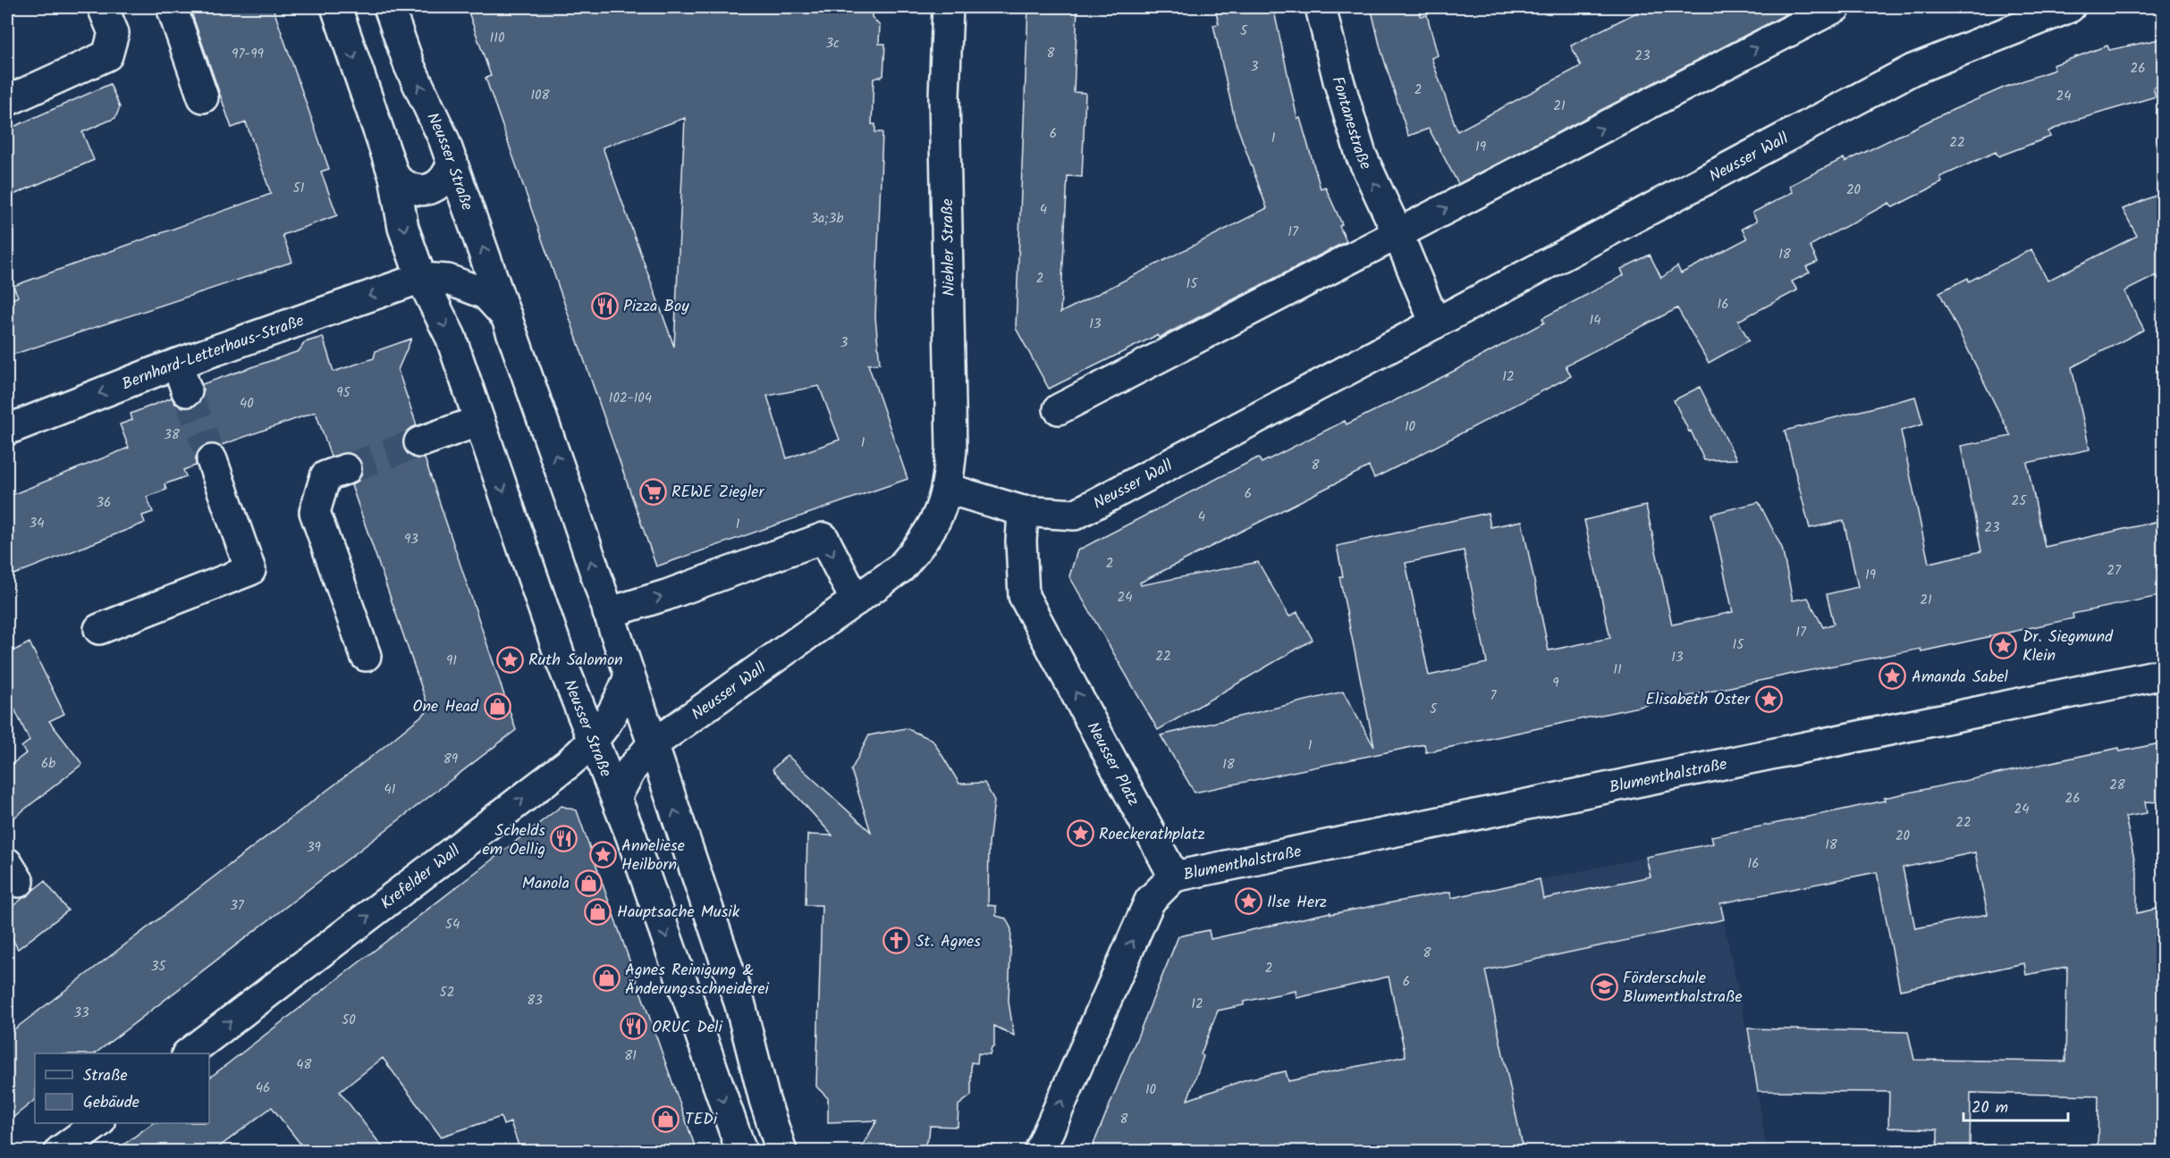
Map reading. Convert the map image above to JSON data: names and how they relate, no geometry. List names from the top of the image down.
{
  "streets": {
    "street": [
      "Fontanestraße",
      "Neusser Wall",
      "Neusser Straße",
      "Niehler Straße",
      "Bernhard-Letterhaus-Straße",
      "Neusser Platz",
      "Blumenthalstraße",
      "Krefelder Wall"
    ]
  },
  "crossings": [
    ["Neusser Wall", "Neusser Straße"],
    ["Neusser Wall", "Niehler Straße"],
    ["Neusser Wall", "Neusser Platz"],
    ["Neusser Straße", "Bernhard-Letterhaus-Straße"],
    ["Neusser Straße", "Krefelder Wall"],
    ["Neusser Platz", "Blumenthalstraße"]
  ],
  "one_way": [
    "Fontanestraße",
    "Bernhard-Letterhaus-Straße",
    "Neusser Platz",
    "Krefelder Wall"
  ],
  "places": {
    "restaurant": ["Pizza Boy", "Schelds em Oellig", "ORUC Deli"],
    "supermarket": ["REWE Ziegler"],
    "place": [
      "Dr. Siegmund Klein",
      "Ruth Salomon",
      "Amanda Sabel",
      "Elisabeth Oster",
      "Roeckerathplatz",
      "Anneliese Heilborn",
      "Ilse Herz"
    ],
    "shop": [
      "One Head",
      "Manola",
      "Hauptsache Musik",
      "Agnes Reinigung & Änderungsschneiderei",
      "TEDi"
    ],
    "church": ["St. Agnes"],
    "school or university": ["Förderschule Blumenthalstraße"]
  },
  "house_numbers": [
    "5",
    "110",
    "3c",
    "8",
    "97-99",
    "23",
    "3",
    "26",
    "2",
    "108",
    "24",
    "21",
    "6",
    "1",
    "22",
    "19",
    "51",
    "20",
    "4",
    "3a;3b",
    "17",
    "18",
    "2",
    "15",
    "16",
    "14",
    "13",
    "3",
    "12",
    "95",
    "102-104",
    "40",
    "10",
    "38",
    "1",
    "8",
    "6",
    "25",
    "36",
    "4",
    "34",
    "1",
    "23",
    "93",
    "2",
    "27",
    "19",
    "24",
    "21",
    "17",
    "15",
    "22",
    "13",
    "91",
    "11",
    "9",
    "7",
    "5",
    "1",
    "89",
    "6b",
    "18",
    "28",
    "41",
    "26",
    "24",
    "22",
    "20",
    "18",
    "39",
    "16",
    "37",
    "54",
    "8",
    "35",
    "2",
    "6",
    "52",
    "83",
    "12",
    "33",
    "50",
    "81",
    "48",
    "46",
    "10",
    "8"
  ],
  "legend": ["Straße", "Gebäude"],
  "scale_bar": "20 m"
}
